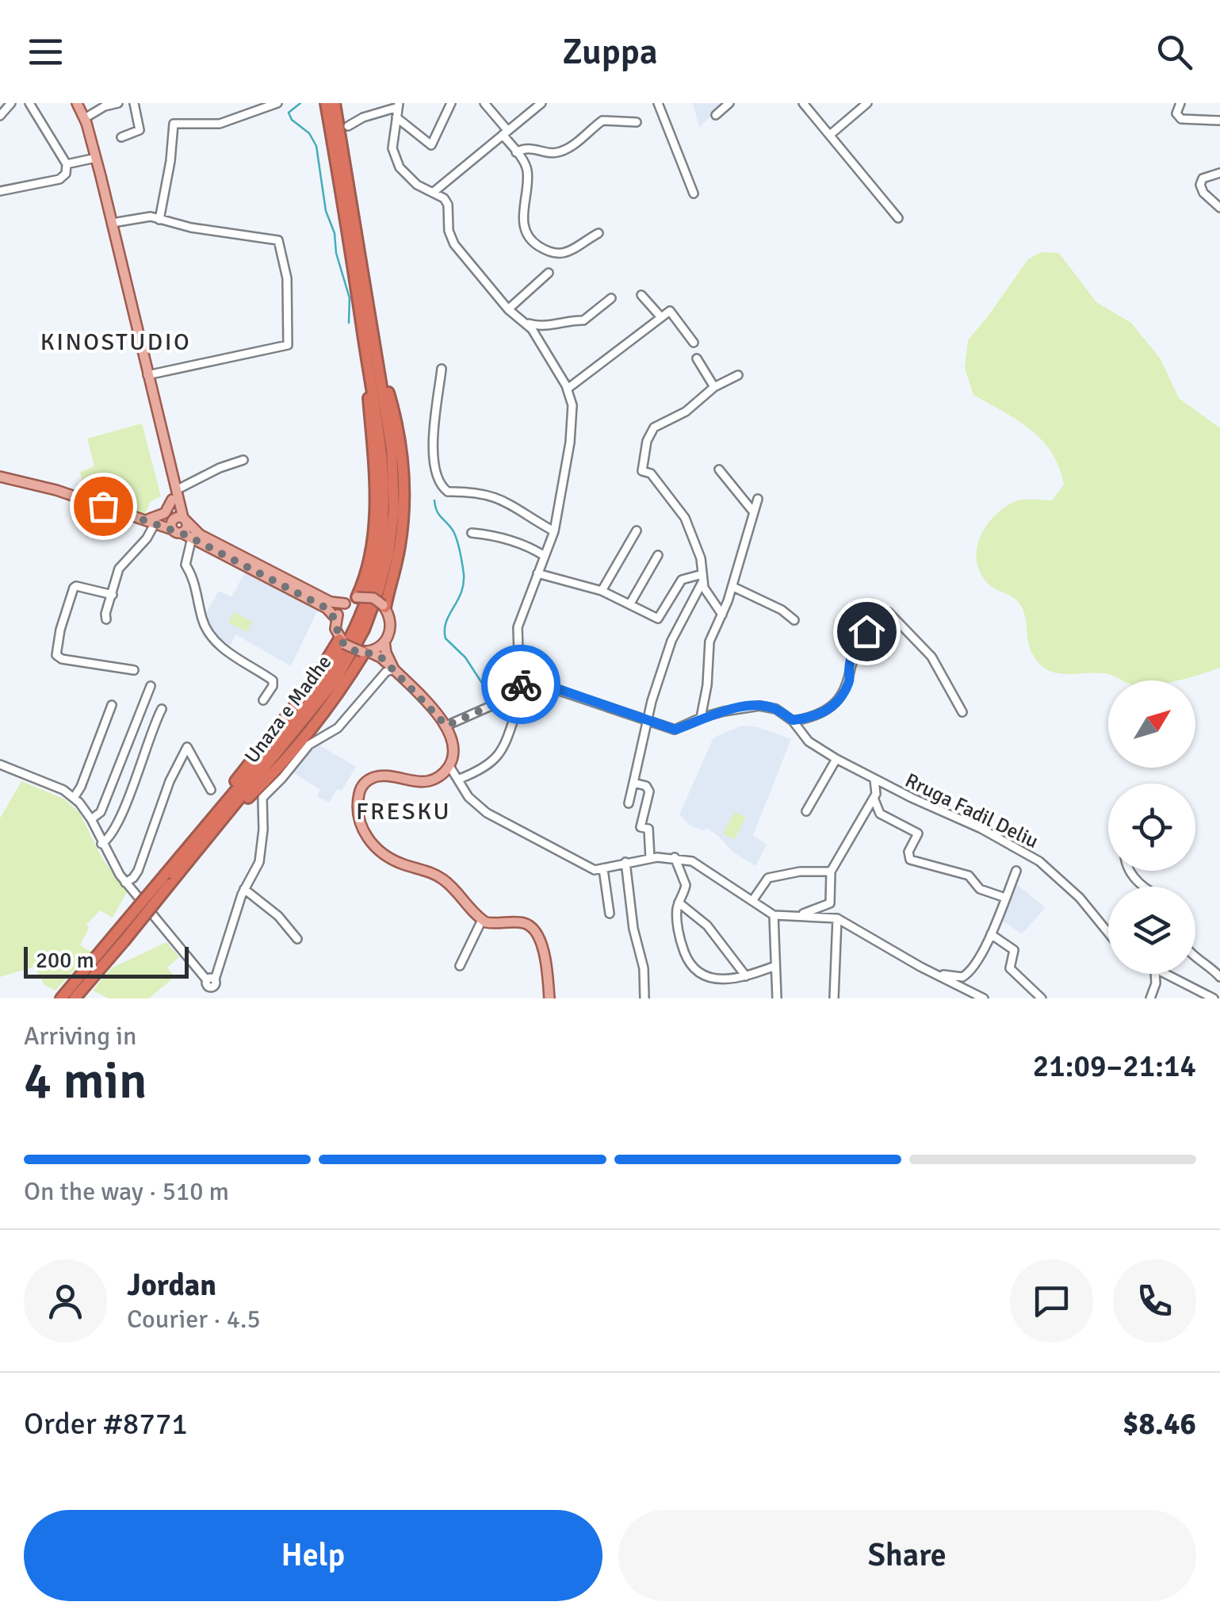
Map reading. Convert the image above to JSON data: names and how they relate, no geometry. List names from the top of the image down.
{
  "streets": {
    "highway": ["Unaza e Madhe"],
    "street": ["Rruga Fadil Deliu"]
  },
  "districts": ["KINOSTUDIO", "FRESKU"],
  "scale_bar": "200 m",
  "north": "top right",
  "page": {
    "header": "Zuppa",
    "scale": "200 m",
    "heading": ["4 min", "Arriving in", "21:09–21:14"],
    "panel": [
      "Jordan",
      "Courier · 4.5",
      "Order #8771",
      "$8.46"
    ],
    "bar": "On the way · 510 m",
    "buttons": ["Help", "Share"]
  }
}
